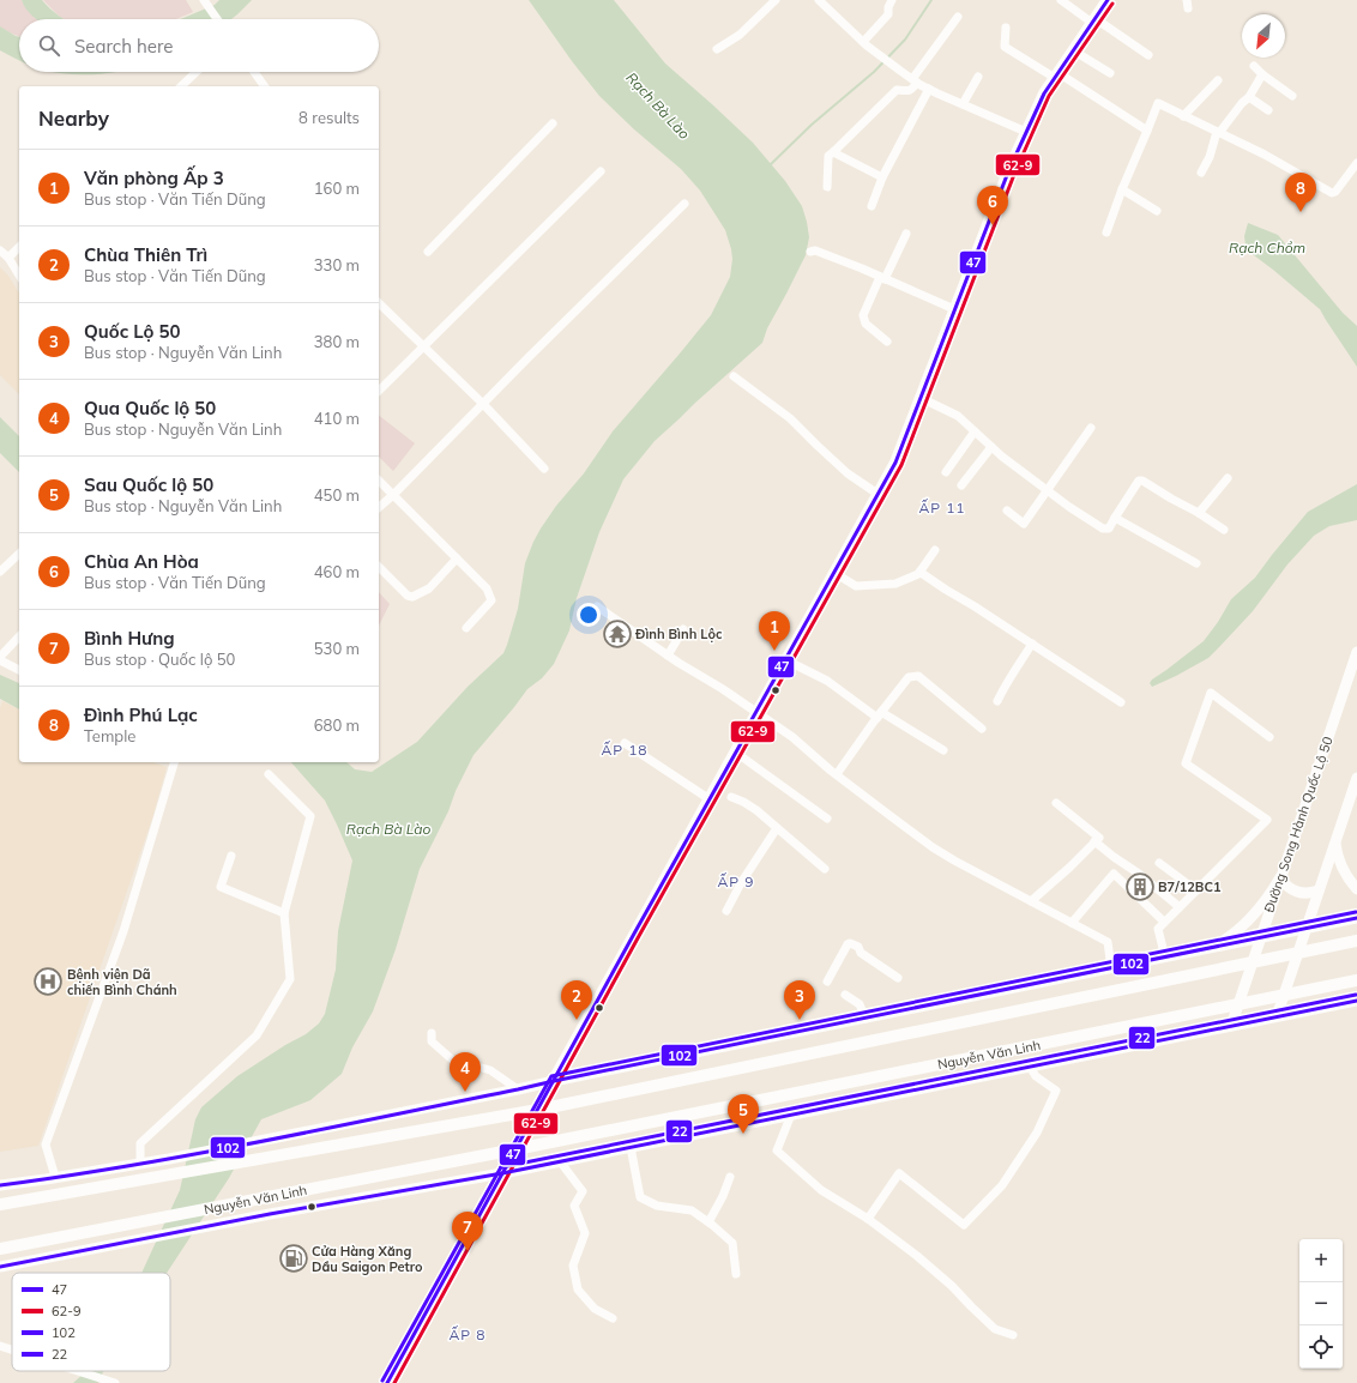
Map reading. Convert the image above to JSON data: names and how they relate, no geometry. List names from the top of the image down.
{
  "streets": {
    "highway": ["Nguyễn Văn Linh"],
    "main road": ["Đường Song Hành Quốc Lộ 50"]
  },
  "crossings": [
    ["Đường Song Hành Quốc Lộ 50", "Nguyễn Văn Linh"]
  ],
  "districts": [
    "ẤP 11",
    "ẤP 18",
    "ẤP 9",
    "ẤP 8"
  ],
  "water": ["Rạch Bà Lào", "Rạch Chồm"],
  "places": {
    "temple": ["Đình Bình Lộc"],
    "building": ["B7/12BC1"],
    "hospital": ["Bệnh viện Dã chiến Bình Chánh"],
    "fuel station": ["Cửa Hàng Xăng Dầu Saigon Petro"]
  },
  "lines": [
    "transit line 47",
    "transit line 62-9",
    "transit line 22",
    "transit line 102"
  ],
  "legend": [
    "47",
    "62-9",
    "102",
    "22"
  ],
  "north": "bottom left",
  "page": {
    "search": "Search here",
    "heading": ["Nearby", "8 results"],
    "list": [
      {
        "mark": "1",
        "name": "Văn phòng Ấp 3",
        "note": "Bus stop · Văn Tiến Dũng",
        "value": "160 m"
      },
      {
        "mark": "2",
        "name": "Chùa Thiên Trì",
        "note": "Bus stop · Văn Tiến Dũng",
        "value": "330 m"
      },
      {
        "mark": "3",
        "name": "Quốc Lộ 50",
        "note": "Bus stop · Nguyễn Văn Linh",
        "value": "380 m"
      },
      {
        "mark": "4",
        "name": "Qua Quốc lộ 50",
        "note": "Bus stop · Nguyễn Văn Linh",
        "value": "410 m"
      },
      {
        "mark": "5",
        "name": "Sau Quốc lộ 50",
        "note": "Bus stop · Nguyễn Văn Linh",
        "value": "450 m"
      },
      {
        "mark": "6",
        "name": "Chùa An Hòa",
        "note": "Bus stop · Văn Tiến Dũng",
        "value": "460 m"
      },
      {
        "mark": "7",
        "name": "Bình Hưng",
        "note": "Bus stop · Quốc lộ 50",
        "value": "530 m"
      },
      {
        "mark": "8",
        "name": "Đình Phú Lạc",
        "note": "Temple",
        "value": "680 m"
      }
    ],
    "pins": [
      "8",
      "6",
      "1",
      "2",
      "3",
      "4",
      "5",
      "7"
    ],
    "map_buttons": ["+", "−"]
  }
}
